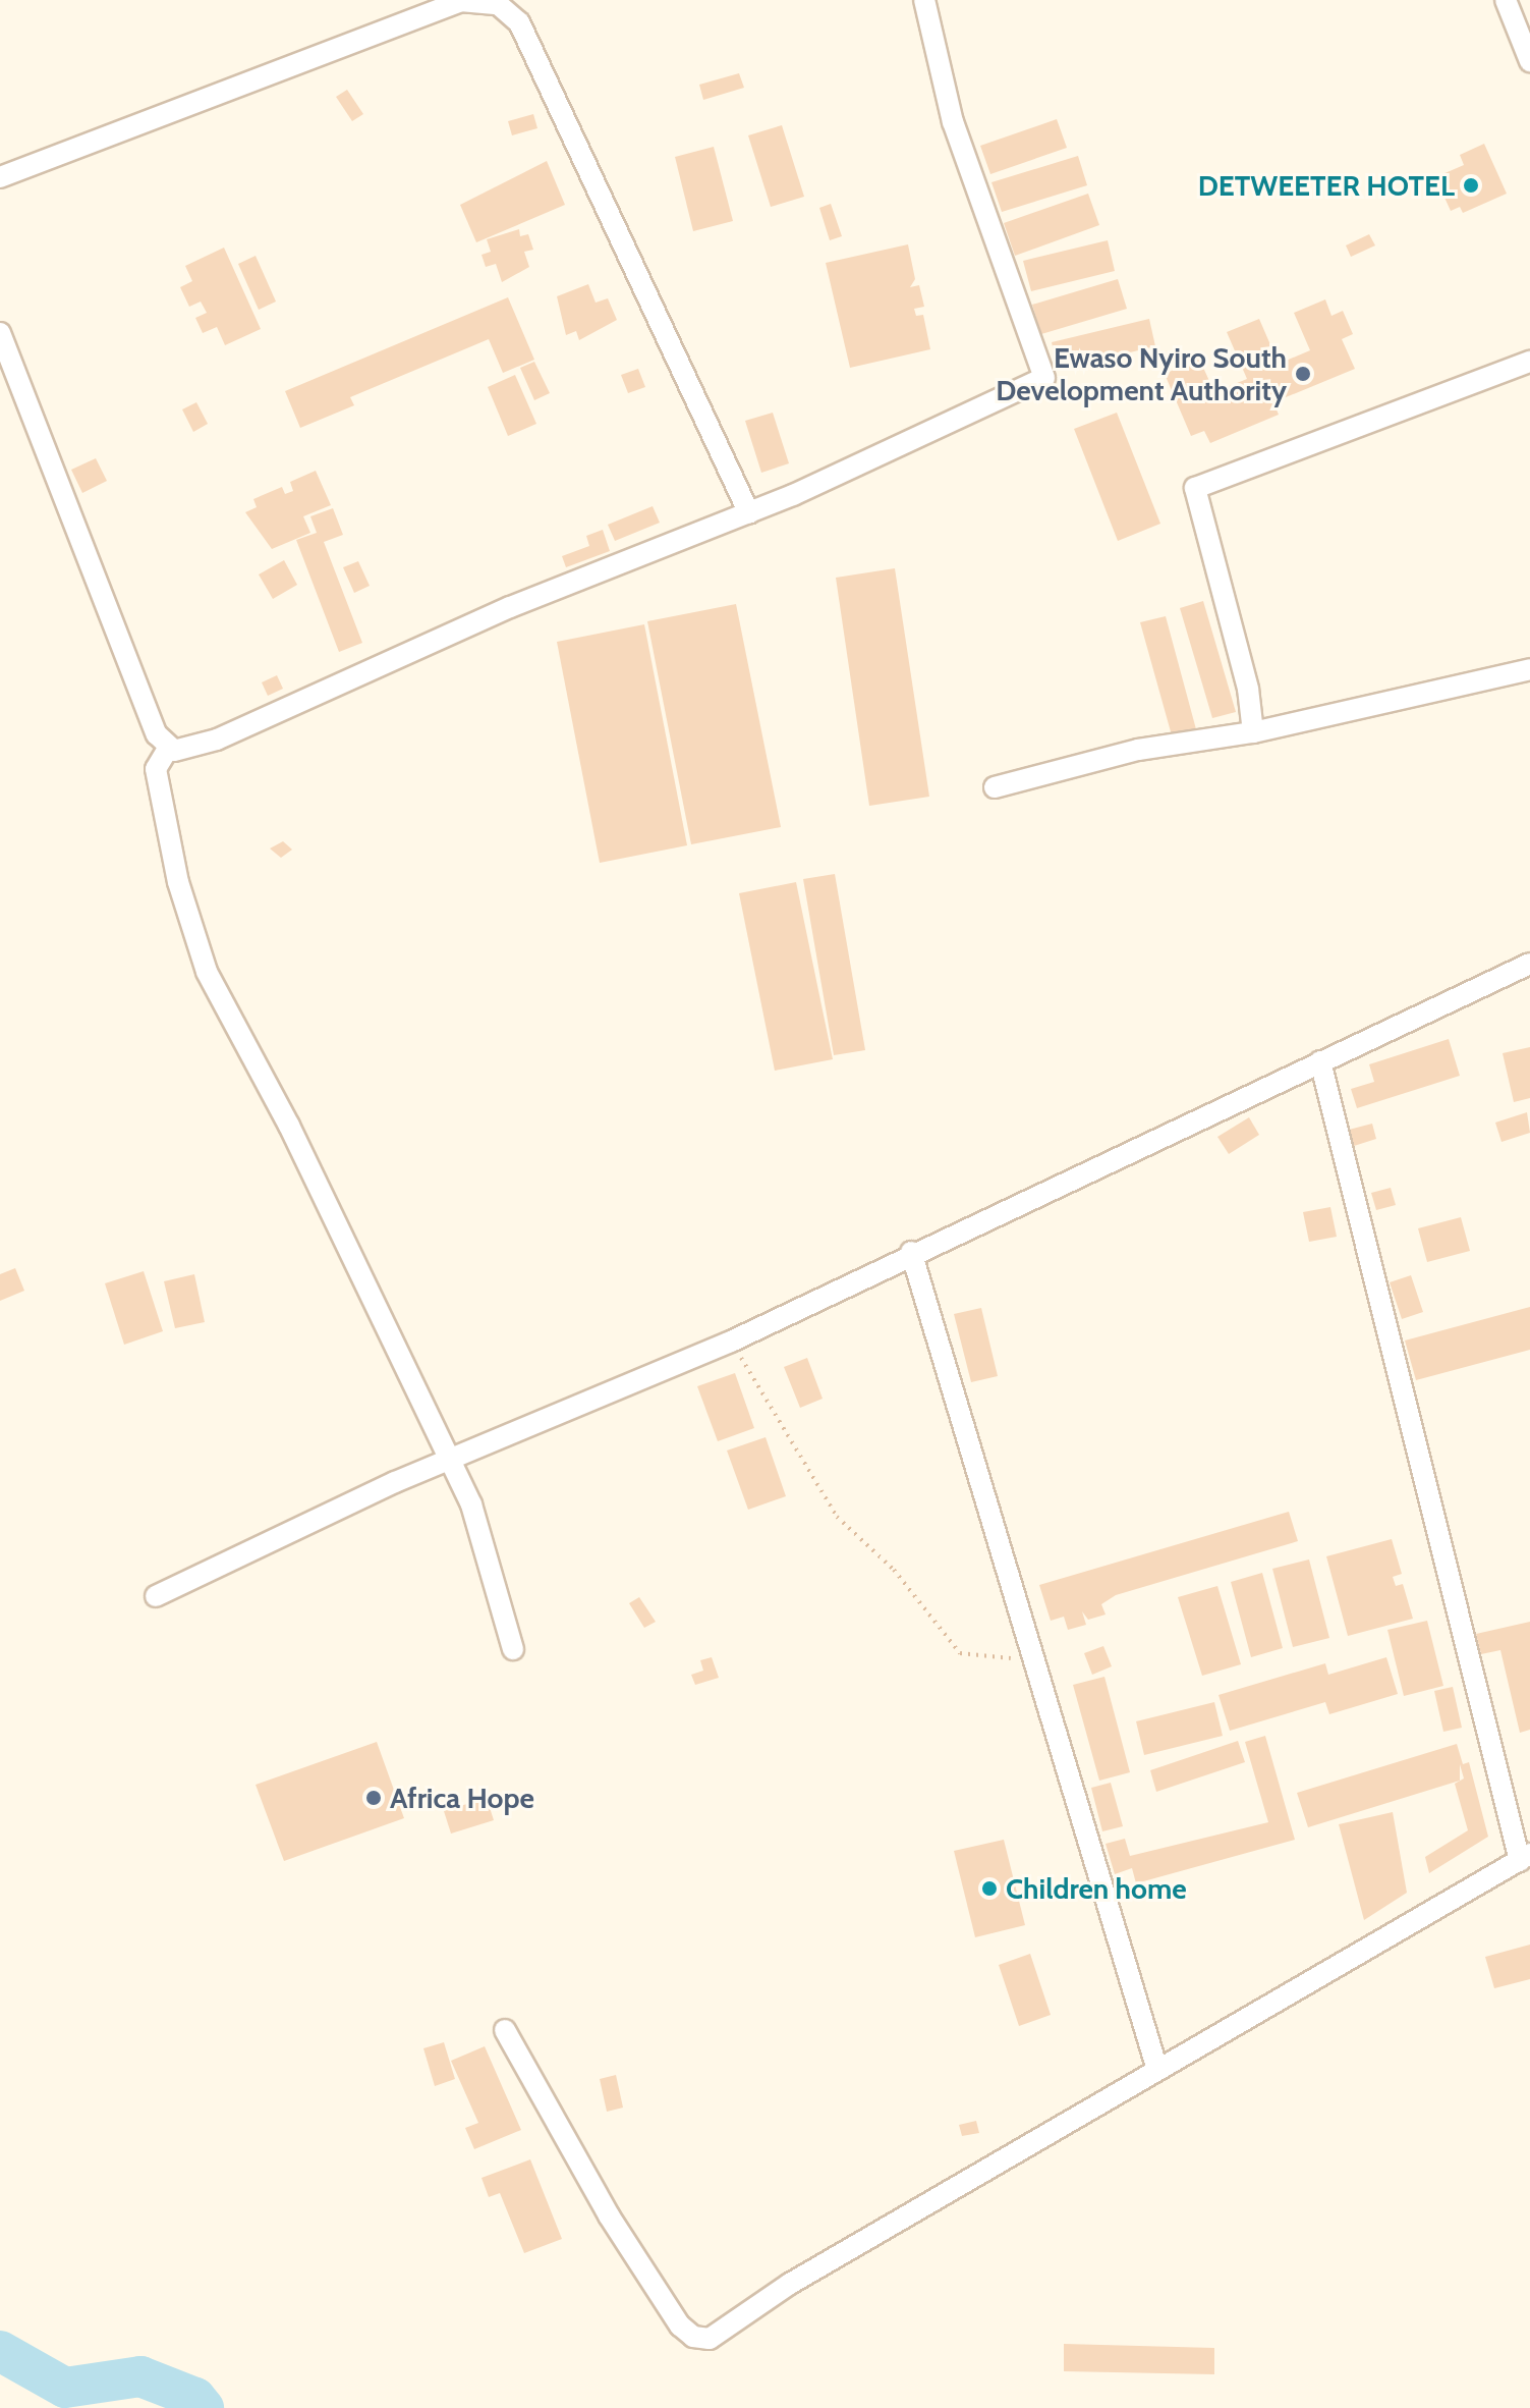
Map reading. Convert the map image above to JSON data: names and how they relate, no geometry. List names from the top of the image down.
{
  "places": [
    "DETWEETER HOTEL",
    "Ewaso Nyiro South Development Authority",
    "Africa Hope",
    "Children home"
  ]
}
